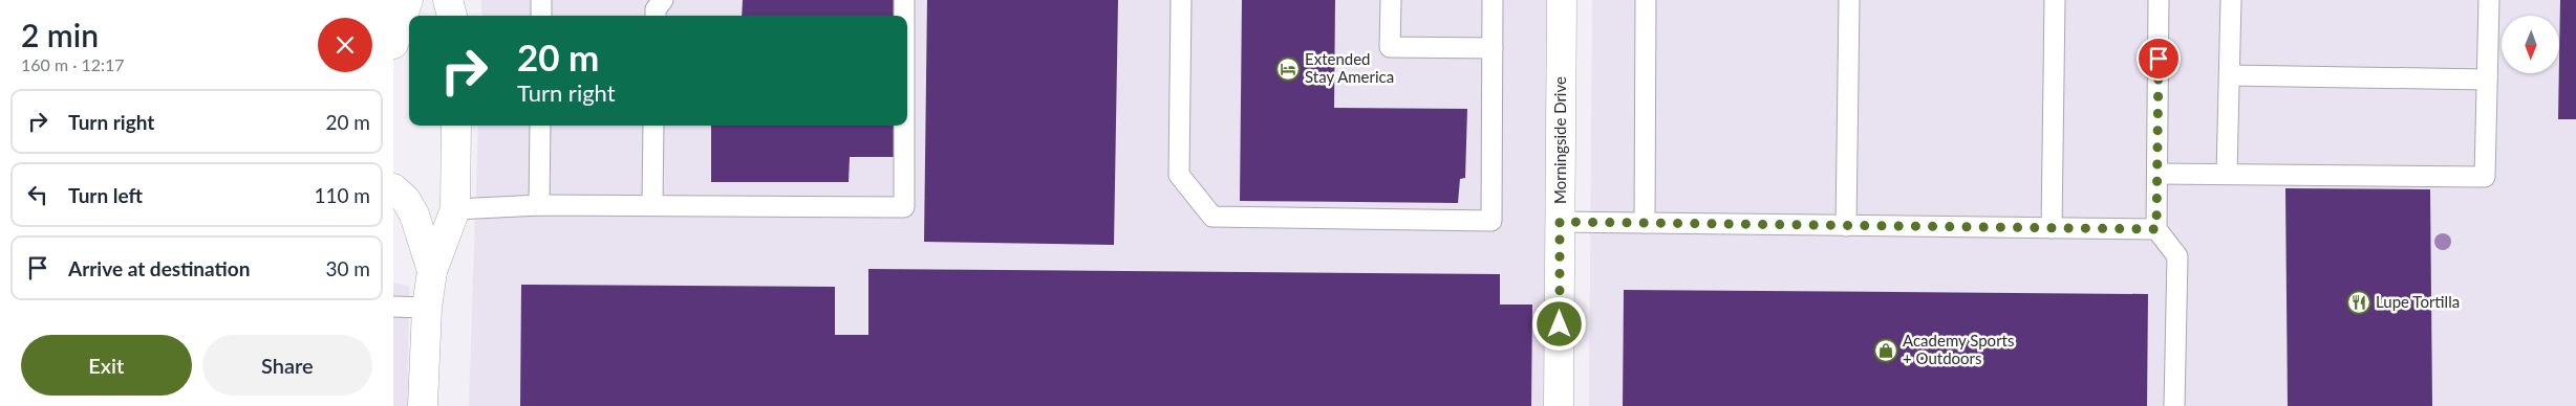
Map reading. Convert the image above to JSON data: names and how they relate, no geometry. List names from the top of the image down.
{
  "streets": {
    "street": ["Morningside Drive"]
  },
  "places": {
    "hotel": ["Extended Stay America"],
    "restaurant": ["Lupe Tortilla"],
    "shop": ["Academy Sports + Outdoors"]
  },
  "north": "bottom",
  "page": {
    "heading": ["2 min", "160 m · 12:17"],
    "turn": ["20 m", "Turn right"],
    "list": [
      {
        "name": "Turn right",
        "value": "20 m"
      },
      {
        "name": "Turn left",
        "value": "110 m"
      },
      {
        "name": "Arrive at destination",
        "value": "30 m"
      }
    ],
    "buttons": ["Exit", "Share"]
  }
}
